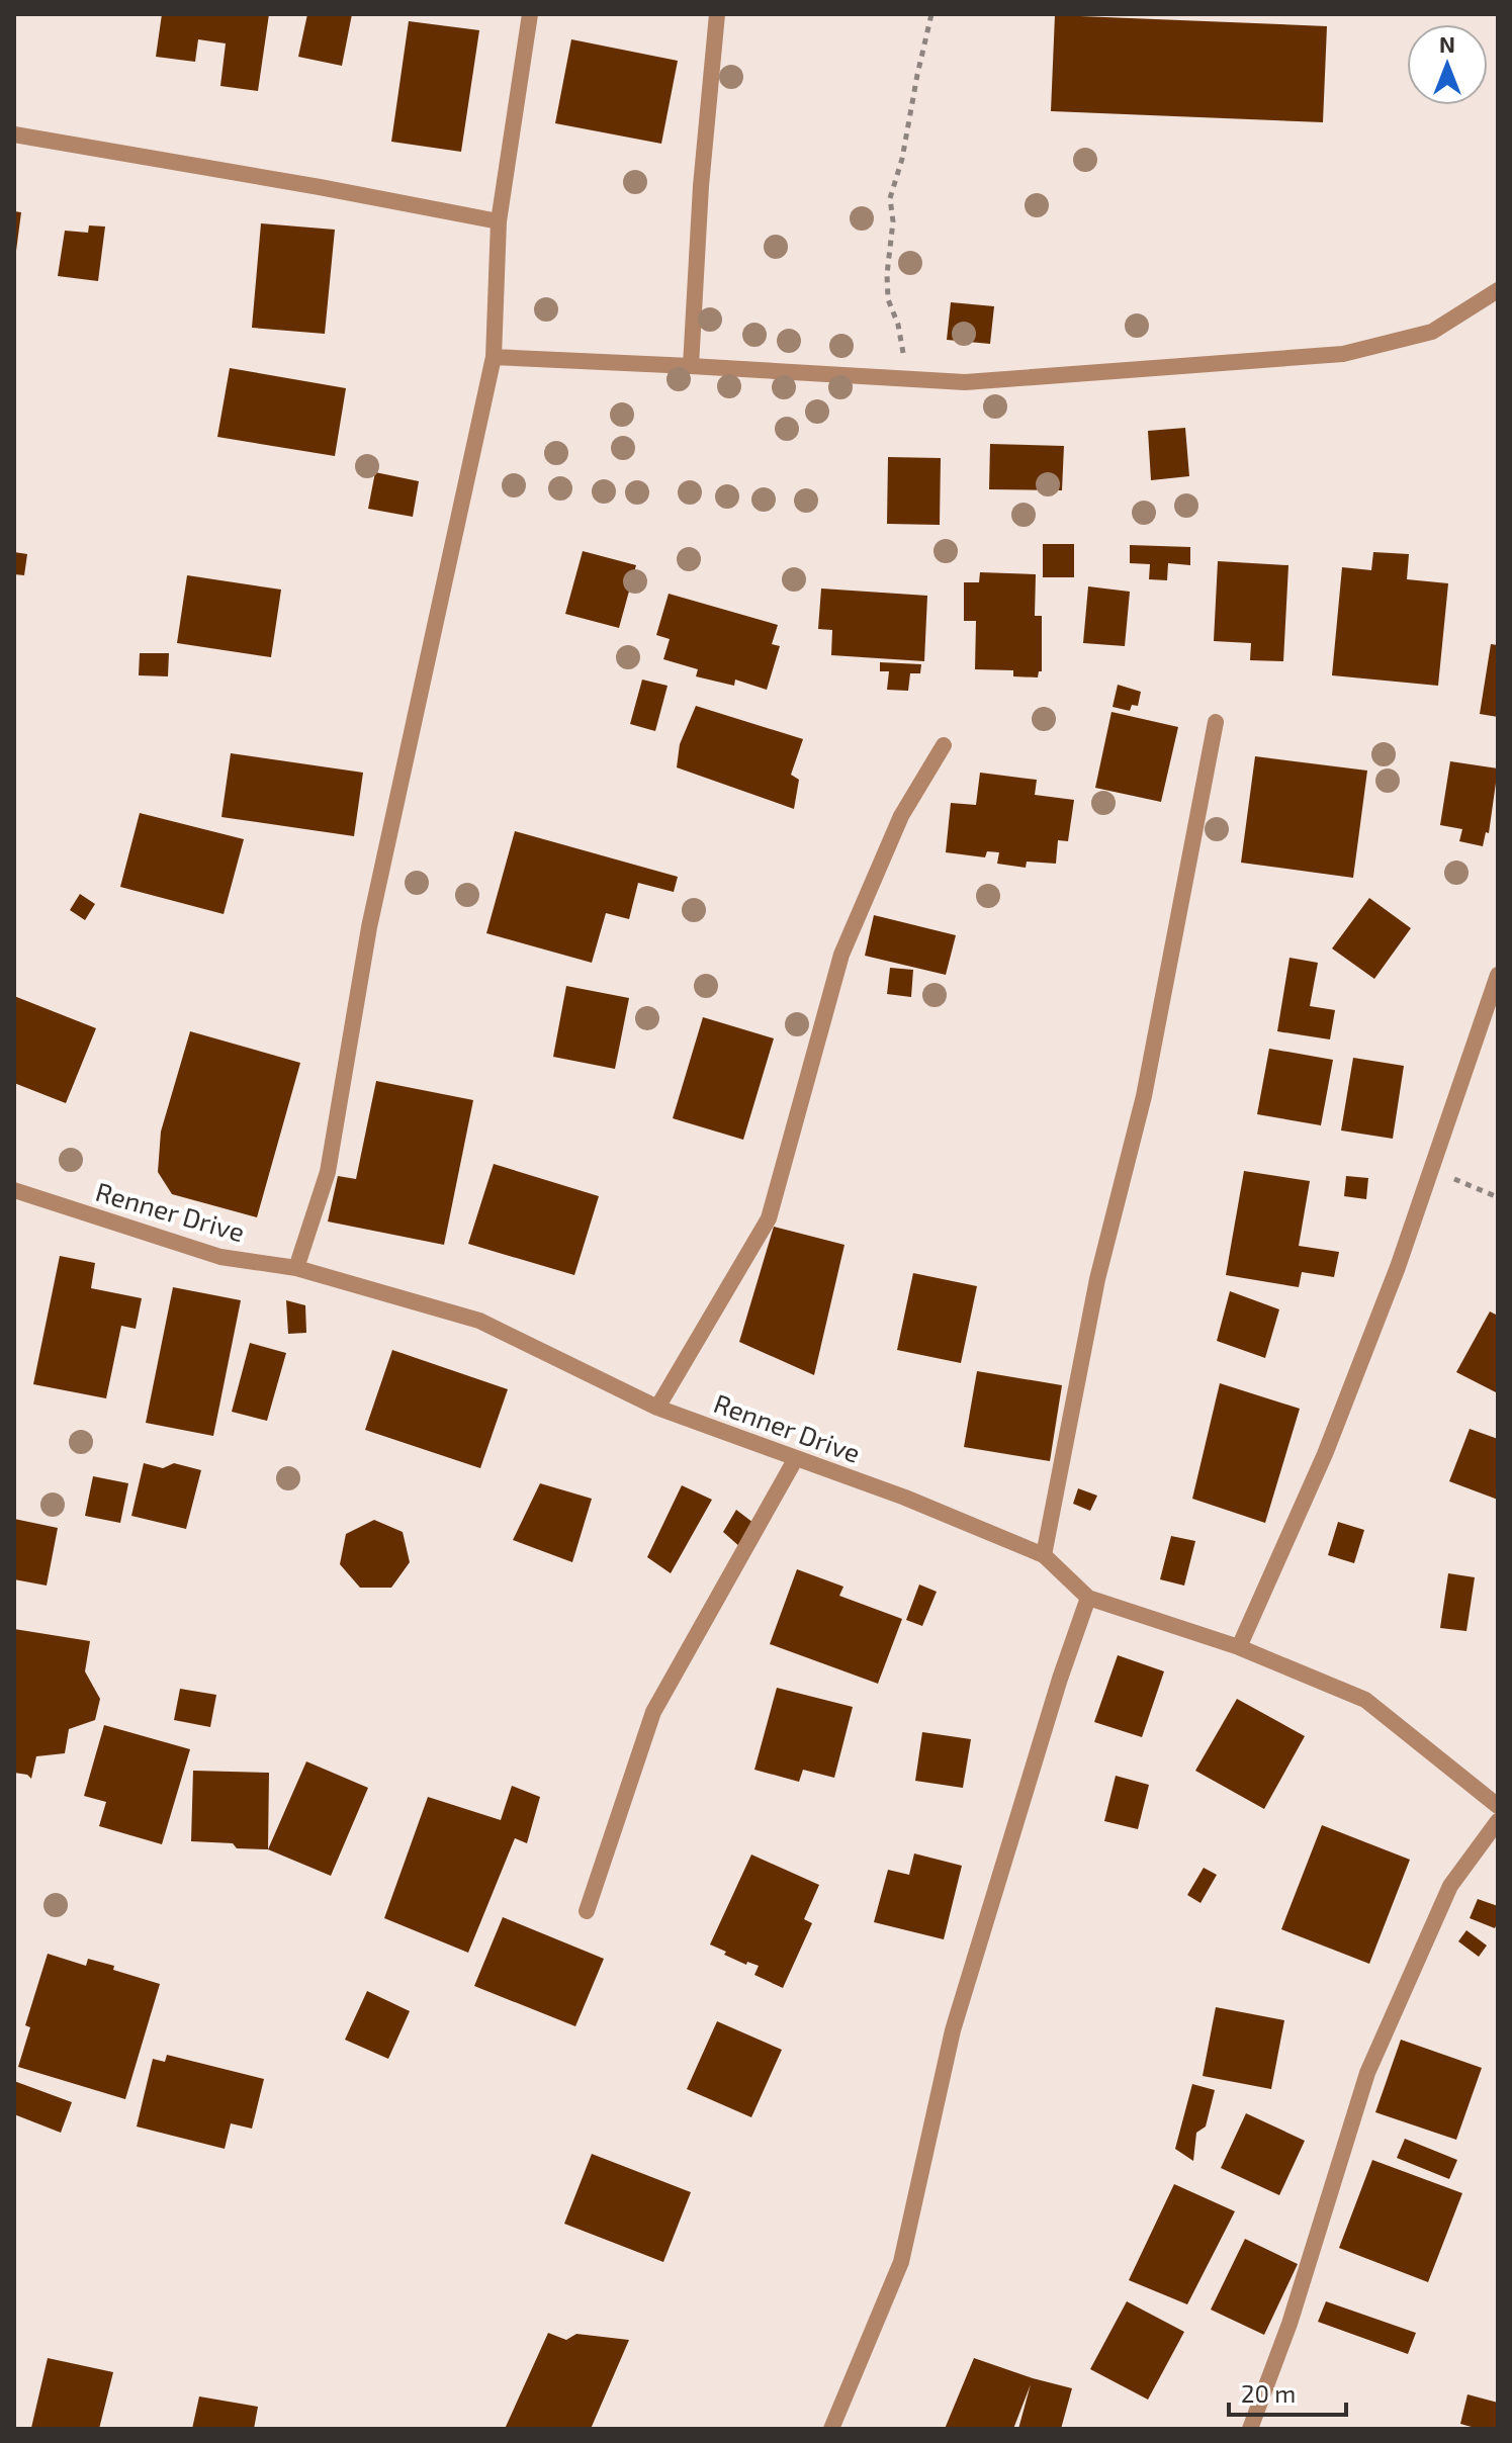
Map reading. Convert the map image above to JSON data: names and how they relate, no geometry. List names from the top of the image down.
{
  "streets": {
    "street": ["Renner Drive"]
  },
  "scale_bar": "20 m",
  "north": "top"
}
